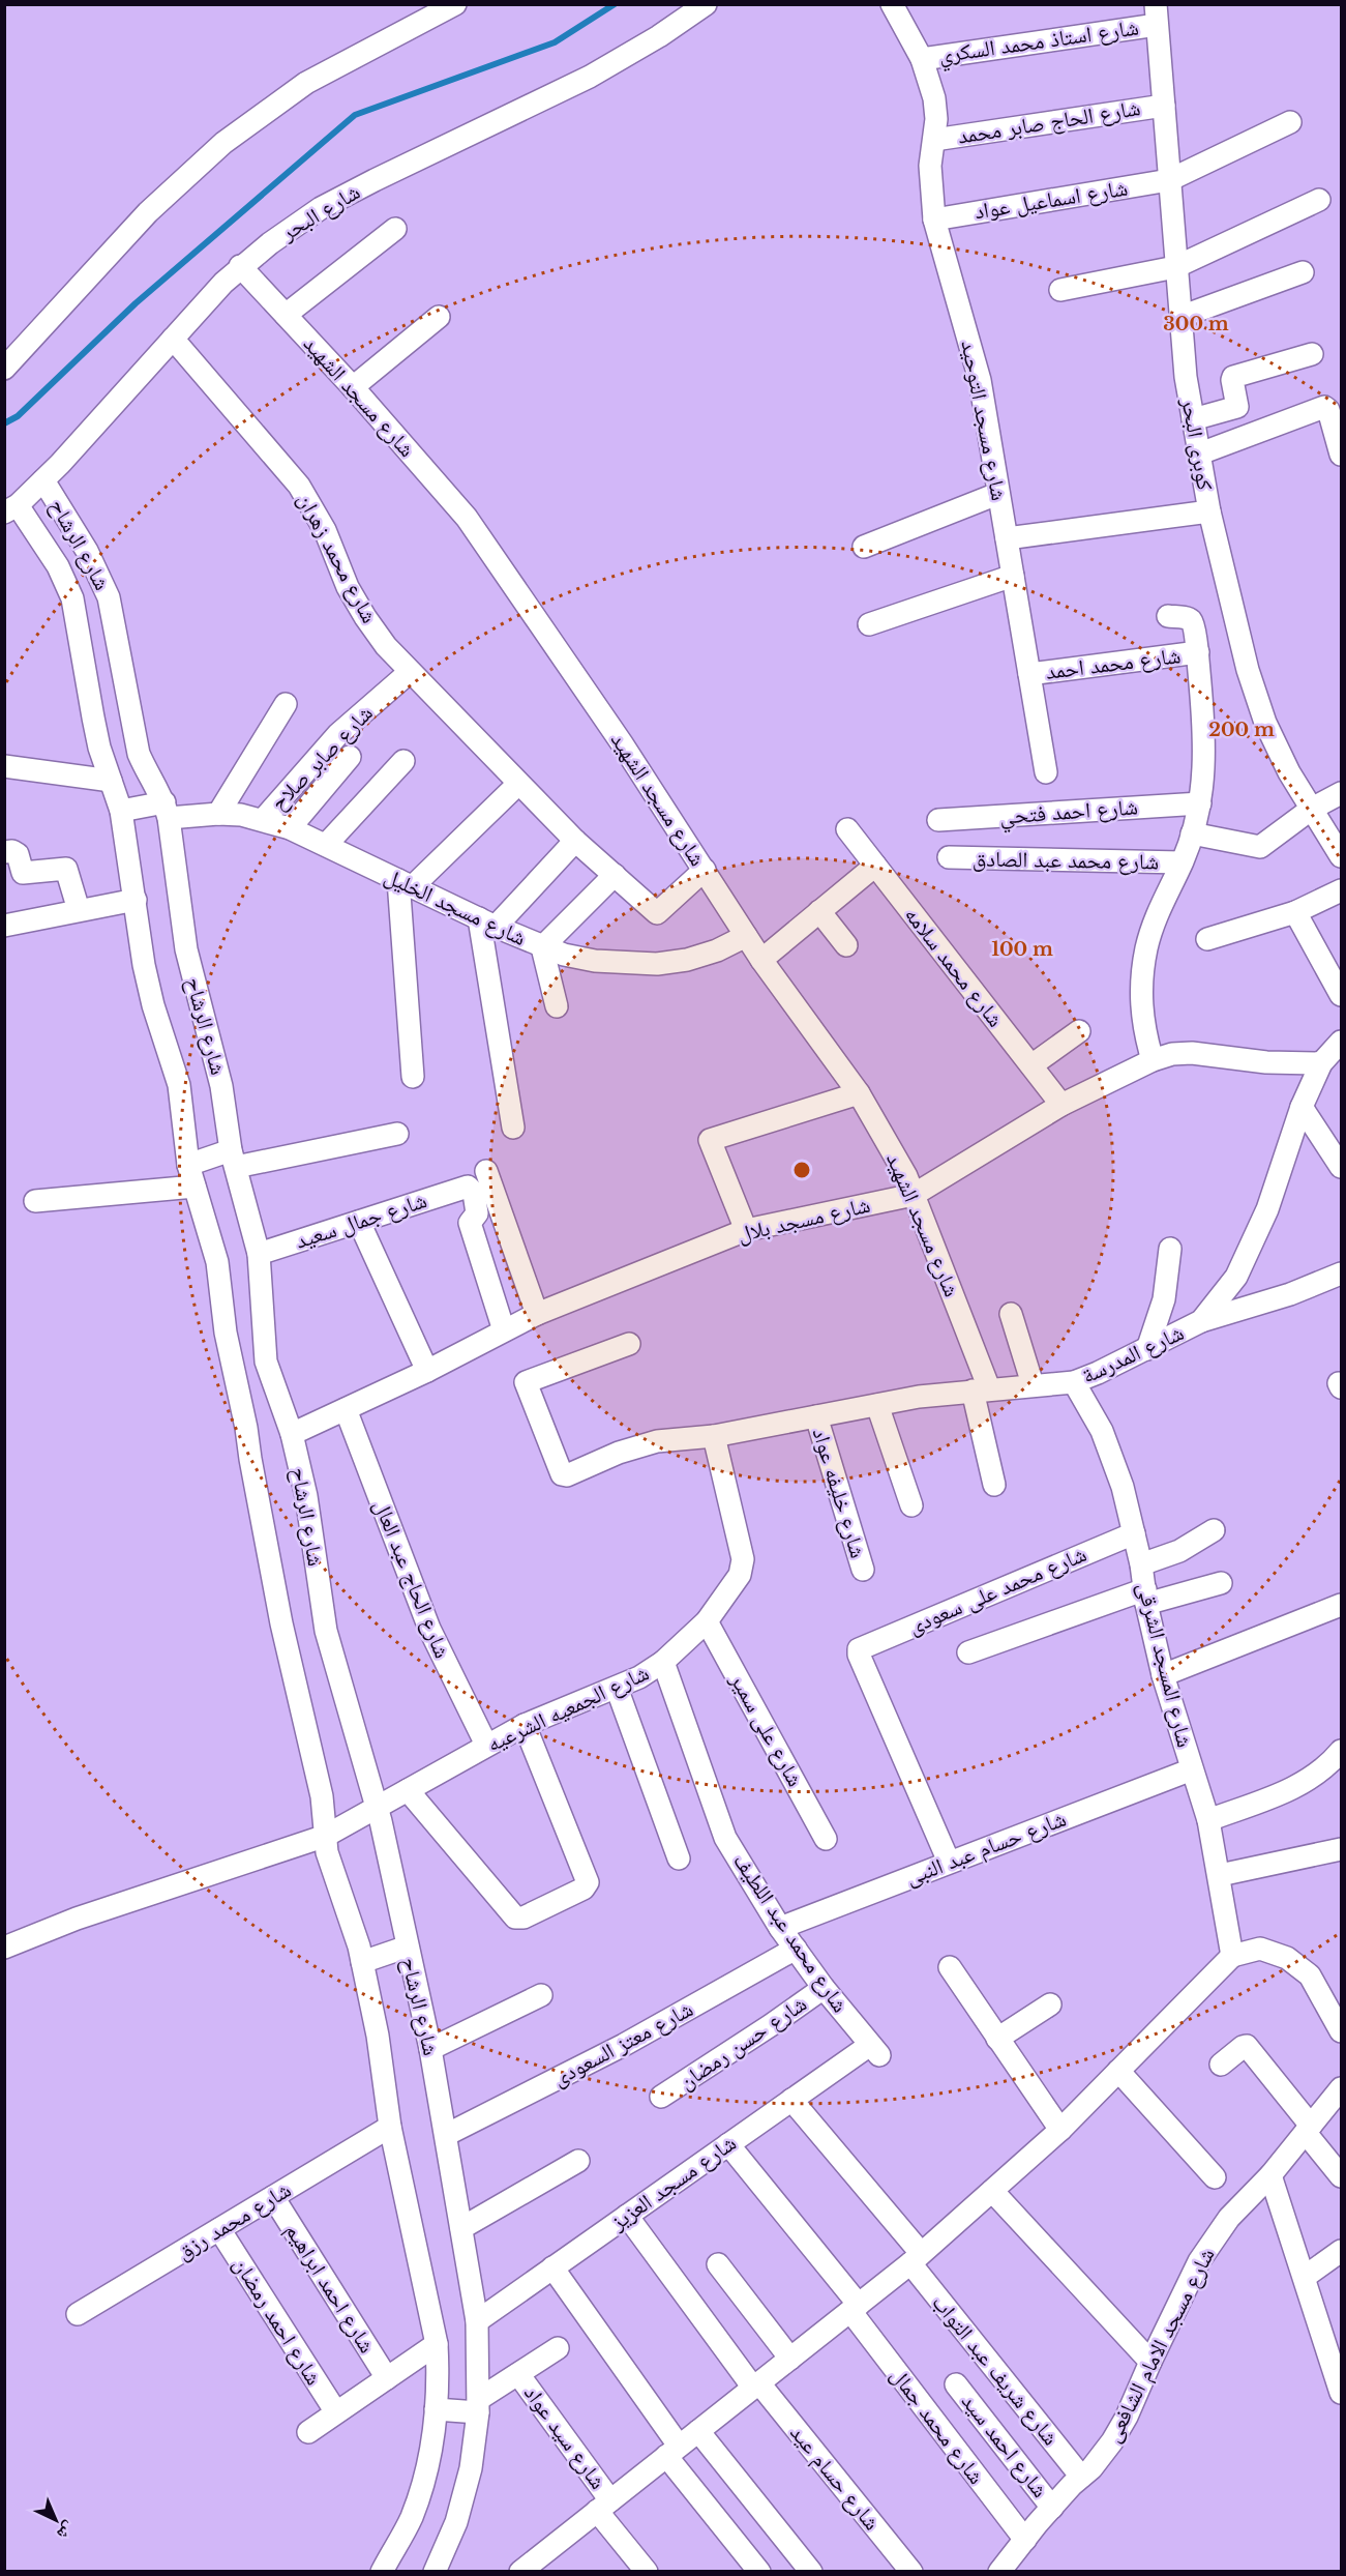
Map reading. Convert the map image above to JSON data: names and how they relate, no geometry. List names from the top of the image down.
{
  "streets": {
    "street": [
      "شارع استاذ محمد السكري",
      "شارع الحاج صابر محمد",
      "شارع اسماعيل عواد",
      "شارع البحر",
      "شارع مسجد الشهيد",
      "شارع مسجد التوحيد",
      "كوبرى البحر",
      "شارع الرشاح",
      "شارع محمد زهران",
      "شارع محمد احمد",
      "شارع صابر صلاح",
      "شارع احمد فتحي",
      "شارع محمد عبد الصادق",
      "شارع مسجد الخليل",
      "شارع محمد سلامه",
      "شارع مسجد بلال",
      "شارع جمال سعيد",
      "شارع المدرسة",
      "شارع خليفه عواد",
      "شارع الحاج عبد العال",
      "شارع محمد على سعودى",
      "شارع المسجد الشرقى",
      "شارع الجمعيه الشرعيه",
      "شارع على سمير",
      "شارع حسام عبد النبى",
      "شارع محمد عبد اللطيف",
      "شارع حسن رمضان",
      "شارع معتز السعودى",
      "شارع مسجد العزيز",
      "شارع محمد رزق",
      "شارع احمد ابراهيم",
      "شارع احمد رمضان",
      "شارع مسجد الامام الشافعى",
      "شارع شريف عبد التواب",
      "شارع محمد جمال",
      "شارع سيد عواد",
      "شارع احمد سيد",
      "شارع حسام عيد"
    ]
  },
  "crossings": [
    ["شارع استاذ محمد السكري", "شارع مسجد التوحيد"],
    ["شارع استاذ محمد السكري", "كوبرى البحر"],
    ["شارع الحاج صابر محمد", "شارع مسجد التوحيد"],
    ["شارع الحاج صابر محمد", "كوبرى البحر"],
    ["شارع اسماعيل عواد", "شارع مسجد التوحيد"],
    ["شارع اسماعيل عواد", "كوبرى البحر"],
    ["شارع البحر", "شارع مسجد الشهيد"],
    ["شارع البحر", "شارع الرشاح"],
    ["شارع البحر", "شارع محمد زهران"],
    ["شارع مسجد الشهيد", "شارع محمد زهران"],
    ["شارع مسجد الشهيد", "شارع مسجد الخليل"],
    ["شارع مسجد الشهيد", "شارع مسجد بلال"],
    ["شارع مسجد الشهيد", "شارع المدرسة"],
    ["شارع مسجد التوحيد", "شارع محمد احمد"],
    ["شارع الرشاح", "شارع مسجد الخليل"],
    ["شارع الرشاح", "شارع مسجد بلال"],
    ["شارع الرشاح", "شارع جمال سعيد"],
    ["شارع الرشاح", "شارع الجمعيه الشرعيه"],
    ["شارع الرشاح", "شارع معتز السعودى"],
    ["شارع الرشاح", "شارع مسجد العزيز"],
    ["شارع الرشاح", "شارع محمد رزق"],
    ["شارع محمد زهران", "شارع صابر صلاح"],
    ["شارع صابر صلاح", "شارع مسجد الخليل"],
    ["شارع محمد سلامه", "شارع مسجد بلال"],
    ["شارع مسجد بلال", "شارع جمال سعيد"],
    ["شارع مسجد بلال", "شارع المدرسة"],
    ["شارع مسجد بلال", "شارع الحاج عبد العال"],
    ["شارع المدرسة", "شارع خليفه عواد"],
    ["شارع المدرسة", "شارع المسجد الشرقى"],
    ["شارع المدرسة", "شارع الجمعيه الشرعيه"],
    ["شارع الحاج عبد العال", "شارع الجمعيه الشرعيه"],
    ["شارع محمد على سعودى", "شارع المسجد الشرقى"],
    ["شارع محمد على سعودى", "شارع حسام عبد النبى"],
    ["شارع المسجد الشرقى", "شارع حسام عبد النبى"],
    ["شارع الجمعيه الشرعيه", "شارع على سمير"],
    ["شارع الجمعيه الشرعيه", "شارع محمد عبد اللطيف"],
    ["شارع حسام عبد النبى", "شارع محمد عبد اللطيف"],
    ["شارع محمد عبد اللطيف", "شارع حسن رمضان"],
    ["شارع محمد عبد اللطيف", "شارع معتز السعودى"],
    ["شارع محمد عبد اللطيف", "شارع مسجد العزيز"],
    ["شارع مسجد العزيز", "شارع شريف عبد التواب"],
    ["شارع مسجد العزيز", "شارع محمد جمال"],
    ["شارع مسجد العزيز", "شارع حسام عيد"],
    ["شارع محمد رزق", "شارع احمد ابراهيم"],
    ["شارع محمد رزق", "شارع احمد رمضان"],
    ["شارع مسجد الامام الشافعى", "شارع شريف عبد التواب"],
    ["شارع مسجد الامام الشافعى", "شارع محمد جمال"],
    ["شارع مسجد الامام الشافعى", "شارع احمد سيد"]
  ],
  "north": "bottom right",
  "rings": ["300 m", "200 m", "100 m"]
}
